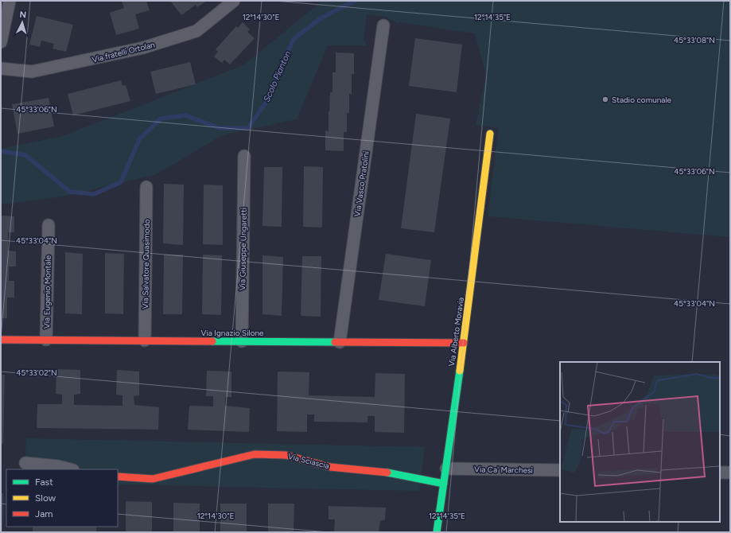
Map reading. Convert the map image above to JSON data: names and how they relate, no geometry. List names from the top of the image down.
{
  "streets": {
    "street": [
      "Via fratelli Ortolan",
      "Via Vasco Pratolini",
      "Via Giuseppe Ungaretti",
      "Via Salvatore Quasimodo",
      "Via Eugenio Montale",
      "Via Alberto Moravia",
      "Via Ignazio Silone",
      "Via Sciascia",
      "Via Ca' Marchesi"
    ]
  },
  "crossings": [
    ["Via Vasco Pratolini", "Via Ignazio Silone"],
    ["Via Giuseppe Ungaretti", "Via Ignazio Silone"],
    ["Via Salvatore Quasimodo", "Via Ignazio Silone"],
    ["Via Eugenio Montale", "Via Ignazio Silone"],
    ["Via Alberto Moravia", "Via Ignazio Silone"],
    ["Via Alberto Moravia", "Via Sciascia"],
    ["Via Alberto Moravia", "Via Ca' Marchesi"]
  ],
  "water": ["Scolo Pianton"],
  "places": ["Stadio comunale"],
  "legend": ["Fast", "Slow", "Jam"],
  "north": "top",
  "coordinates": [
    "12°14'30\"E",
    "12°14'35\"E",
    "45°33'08\"N",
    "45°33'06\"N",
    "45°33'04\"N",
    "45°33'02\"N"
  ]
}
